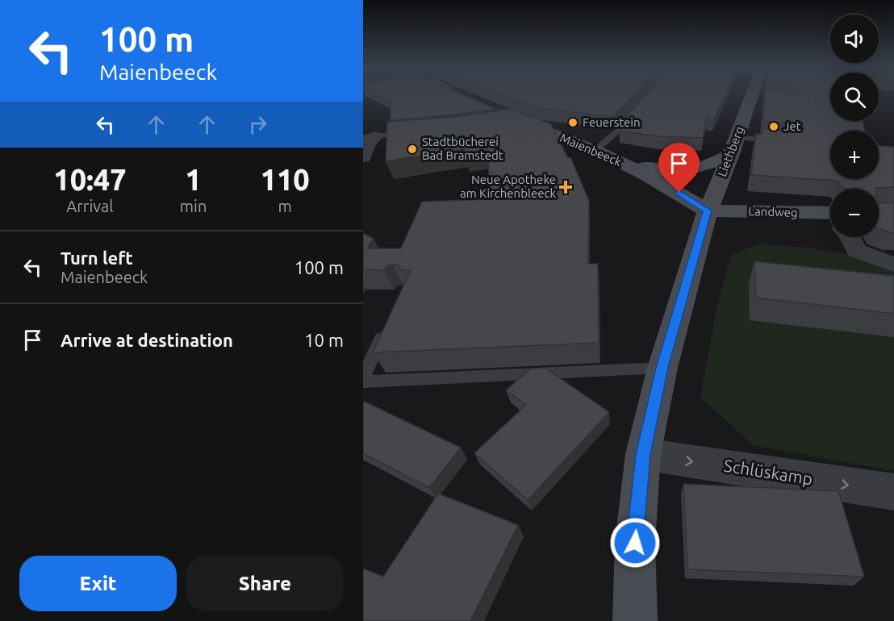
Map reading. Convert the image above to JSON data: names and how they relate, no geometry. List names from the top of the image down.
{
  "streets": {
    "street": [
      "Maienbeeck",
      "Liethberg",
      "Landweg",
      "Schlüskamp"
    ]
  },
  "crossings": [
    ["Maienbeeck", "Liethberg"],
    ["Maienbeeck", "Landweg"],
    ["Liethberg", "Landweg"],
    ["Liethberg", "Schlüskamp"]
  ],
  "one_way": ["Schlüskamp"],
  "places": {
    "other": ["Feuerstein", "Jet", "Stadtbücherei Bad Bramstedt"],
    "health": ["Neue Apotheke am Kirchenbleeck"]
  },
  "page": {
    "turn": ["100 m", "Maienbeeck"],
    "map_buttons": ["+", "−"],
    "eta": [
      "10:47",
      "Arrival",
      "1",
      "min",
      "110",
      "m"
    ],
    "list": [
      {
        "name": "Turn left",
        "note": "Maienbeeck",
        "value": "100 m"
      },
      {
        "name": "Arrive at destination",
        "value": "10 m"
      }
    ],
    "buttons": ["Exit", "Share"]
  }
}
